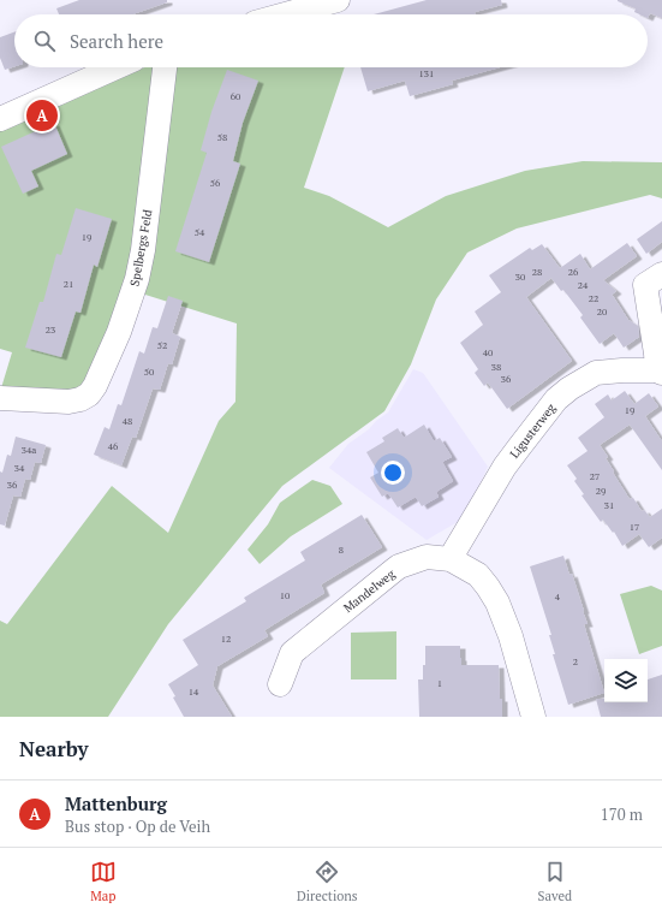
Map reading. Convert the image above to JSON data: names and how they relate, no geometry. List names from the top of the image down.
{
  "streets": {
    "street": ["Spelbergs Feld", "Ligusterweg", "Mandelweg"]
  },
  "crossings": [
    ["Ligusterweg", "Mandelweg"]
  ],
  "house_numbers": [
    "131",
    "60",
    "58",
    "56",
    "54",
    "19",
    "28",
    "26",
    "30",
    "21",
    "24",
    "22",
    "20",
    "23",
    "52",
    "40",
    "38",
    "50",
    "36",
    "19",
    "48",
    "46",
    "34a",
    "34",
    "27",
    "36",
    "29",
    "31",
    "17",
    "8",
    "10",
    "4",
    "12",
    "2",
    "1",
    "14"
  ],
  "page": {
    "search": "Search here",
    "pins": "A",
    "heading": "Nearby",
    "list": [
      {
        "mark": "A",
        "name": "Mattenburg",
        "note": "Bus stop · Op de Veih",
        "value": "170 m"
      }
    ],
    "nav": ["Map", "Directions", "Saved"]
  }
}
